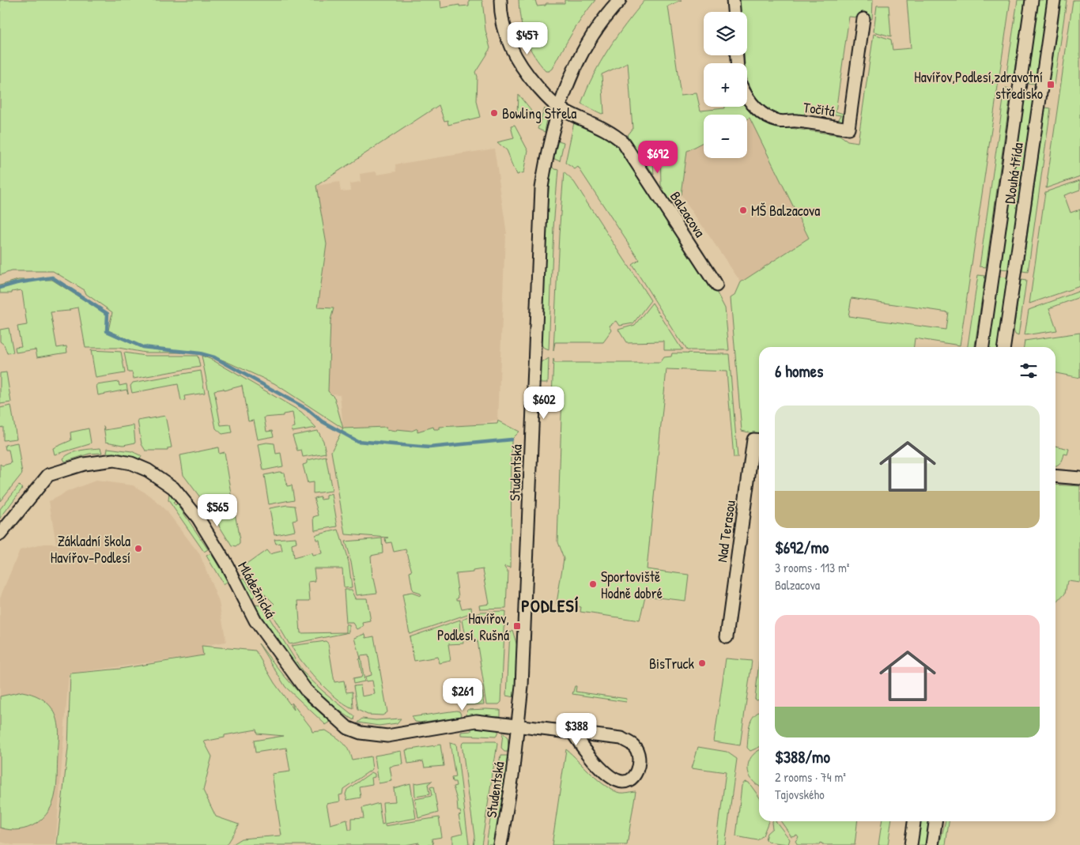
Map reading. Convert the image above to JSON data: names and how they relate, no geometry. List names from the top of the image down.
{
  "streets": {
    "street": [
      "Točitá",
      "Dlouhá třída",
      "Balzacova",
      "Studentská",
      "Nad Terasou",
      "Mládežnická"
    ]
  },
  "crossings": [
    ["Balzacova", "Studentská"],
    ["Studentská", "Mládežnická"]
  ],
  "districts": ["PODLESÍ"],
  "places": {
    "transit": ["Havířov,Podlesí,zdravotní středisko", "Havířov, Podlesí, Rušná"],
    "other": [
      "Bowling Střela",
      "MŠ Balzacova",
      "Základní škola Havířov-Podlesí",
      "Sportoviště Hodně dobré",
      "BisTruck"
    ]
  },
  "page": {
    "map_buttons": ["+", "−"],
    "price": [
      "$457",
      "$692",
      "$602",
      "$565",
      "$261",
      "$388"
    ],
    "heading": "6 homes",
    "list": [
      {
        "name": "$692/mo",
        "note": "3 rooms · 113 m² · Balzacova"
      },
      {
        "name": "$388/mo",
        "note": "2 rooms · 74 m² · Tajovského"
      }
    ]
  }
}
